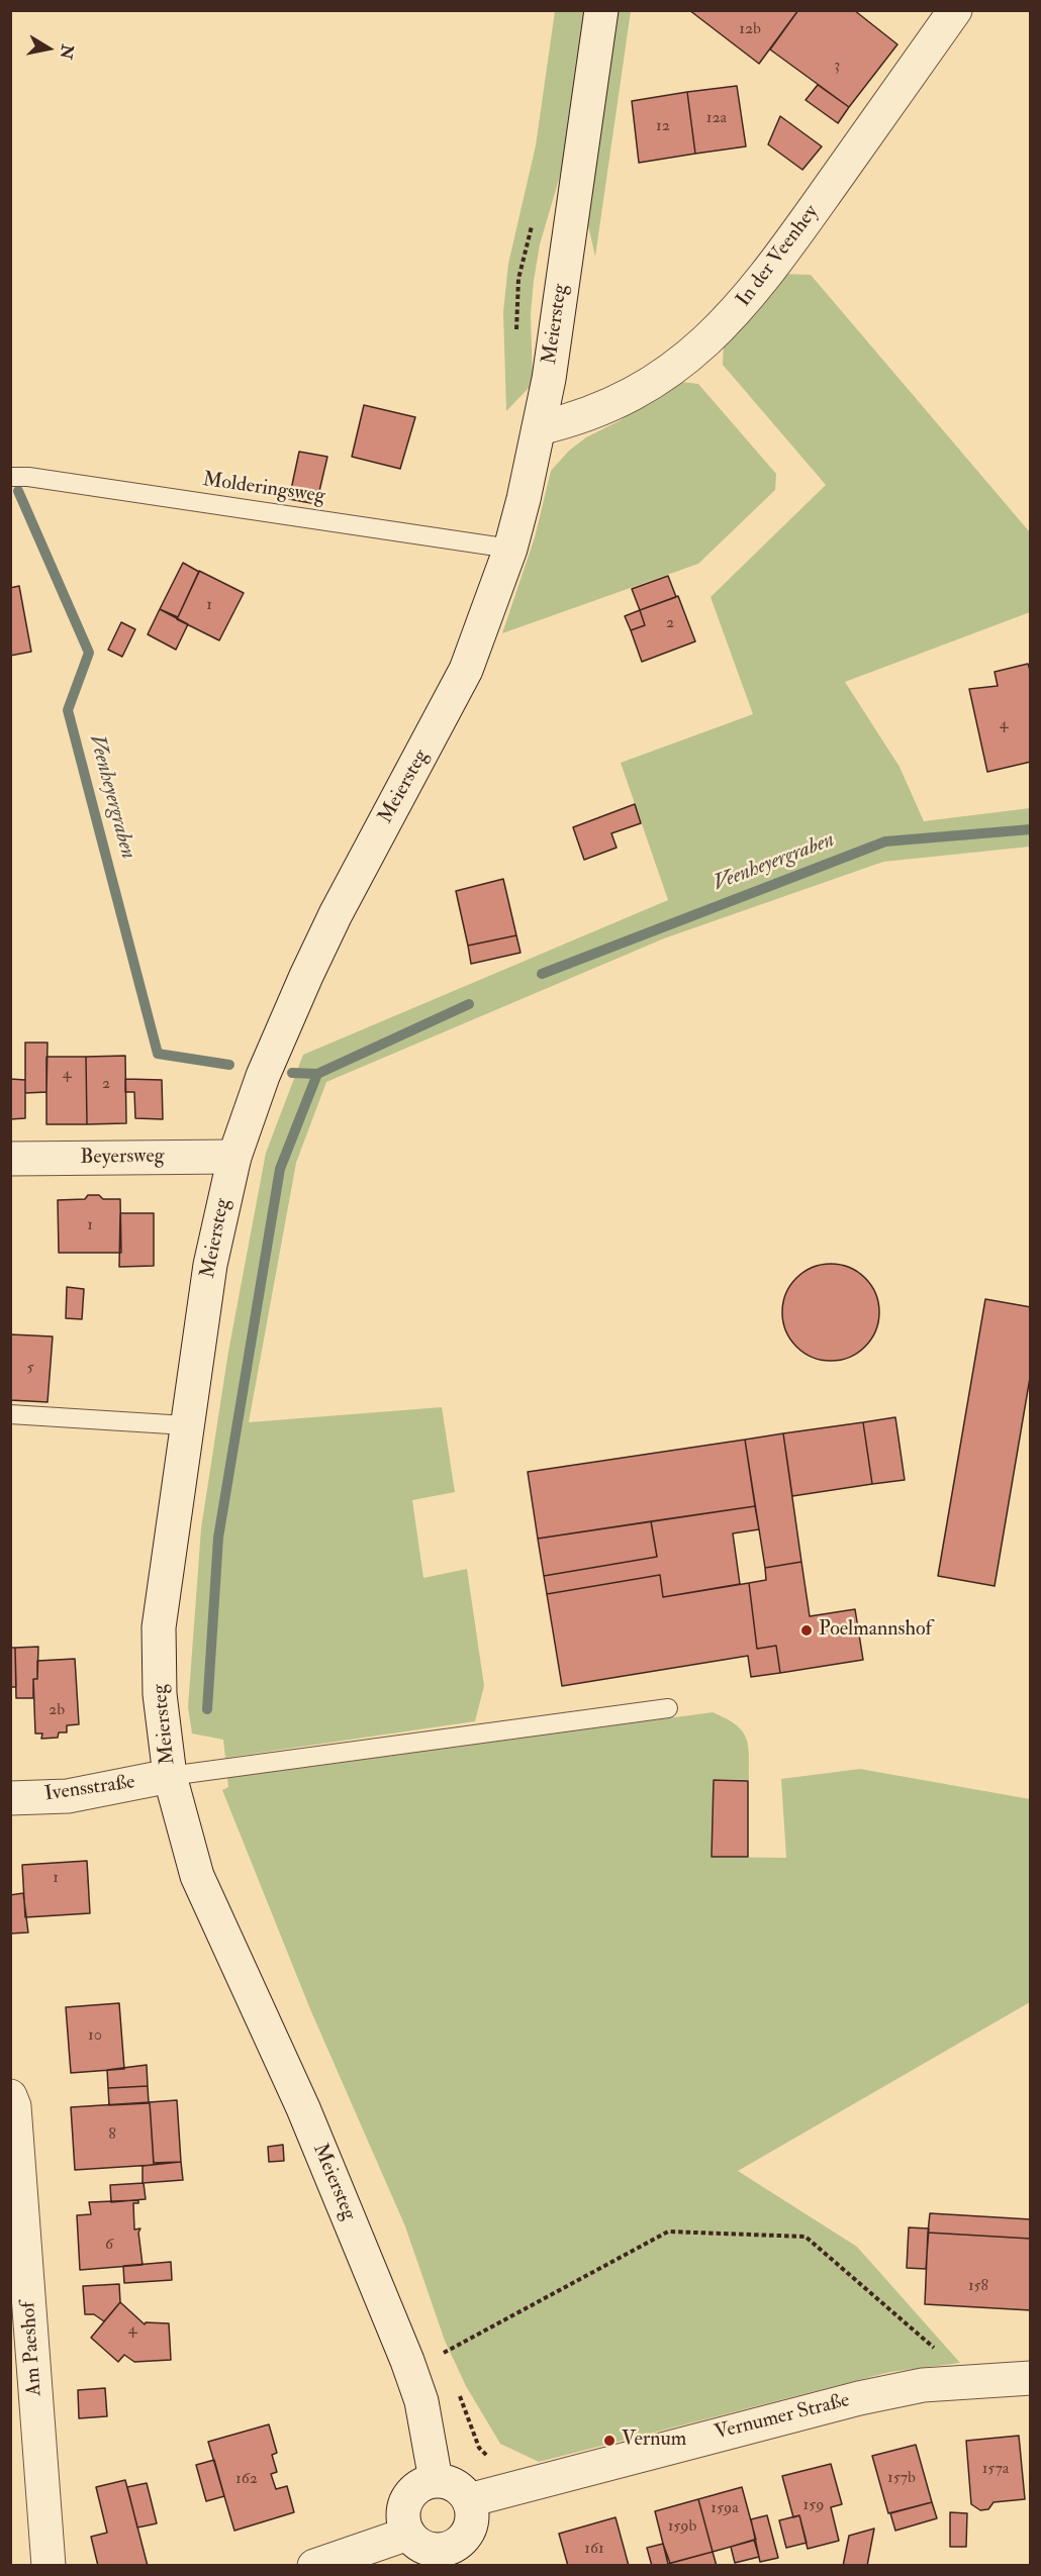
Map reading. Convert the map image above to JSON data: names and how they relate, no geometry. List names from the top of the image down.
{
  "streets": {
    "street": [
      "In der Veenhey",
      "Meiersteg",
      "Beyersweg",
      "Ivensstraße",
      "Am Paeshof",
      "Vernumer Straße"
    ],
    "lane": ["Molderingsweg"]
  },
  "crossings": [
    ["In der Veenhey", "Meiersteg"],
    ["Meiersteg", "Molderingsweg"],
    ["Meiersteg", "Beyersweg"],
    ["Meiersteg", "Ivensstraße"],
    ["Meiersteg", "Vernumer Straße"]
  ],
  "water": ["Veenheyergraben"],
  "places": ["Poelmannshof", "Vernum"],
  "house_numbers": [
    "12b",
    "3",
    "12a",
    "12",
    "1",
    "2",
    "4",
    "4",
    "2",
    "1",
    "5",
    "2b",
    "1",
    "10",
    "8",
    "6",
    "158",
    "4",
    "157a",
    "157b",
    "162",
    "159",
    "159a",
    "159b",
    "161"
  ],
  "north": "right"
}
